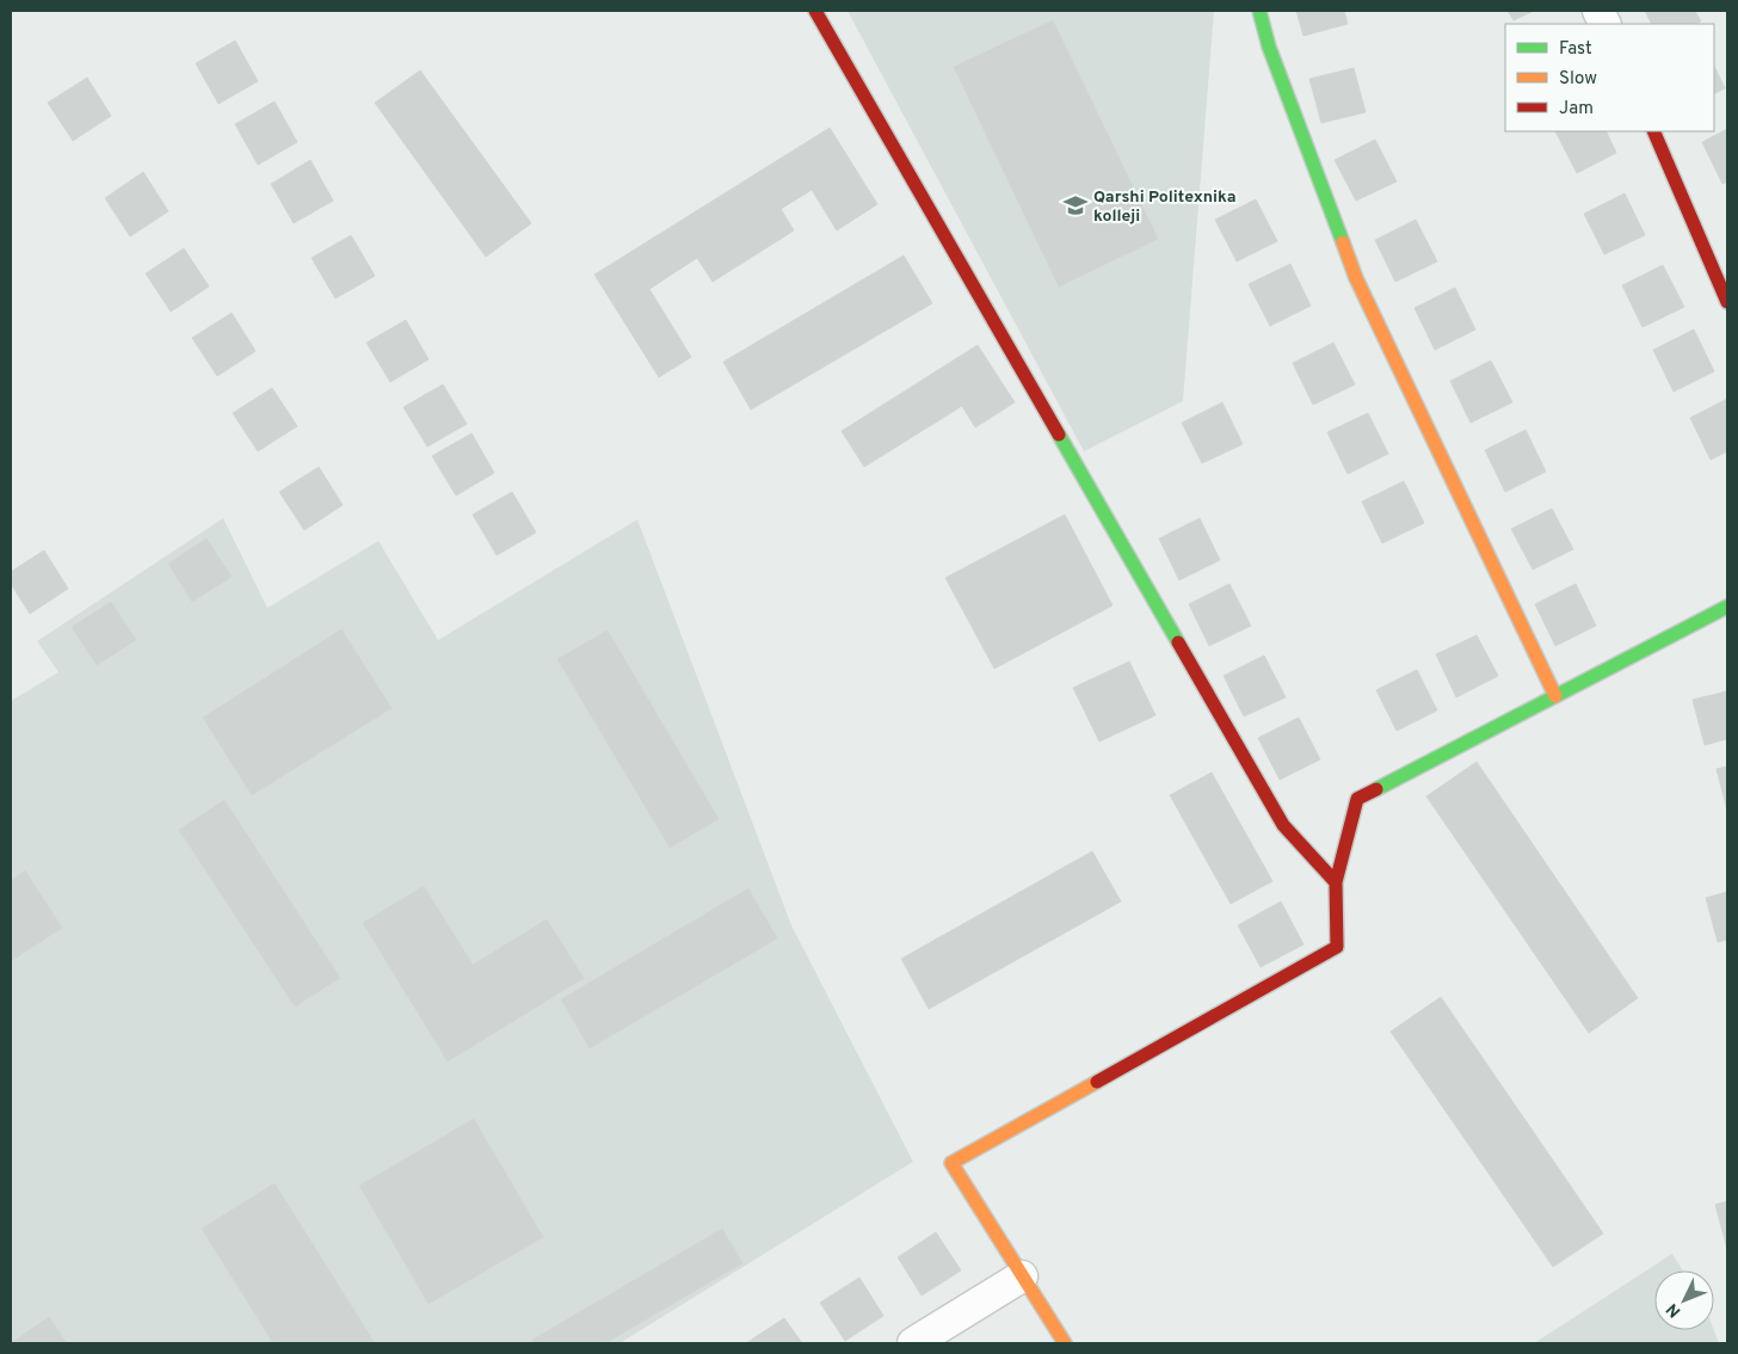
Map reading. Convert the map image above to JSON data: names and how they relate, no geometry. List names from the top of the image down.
{
  "places": {
    "school or university": ["Qarshi Politexnika kolleji"]
  },
  "legend": ["Fast", "Slow", "Jam"],
  "north": "bottom left"
}
